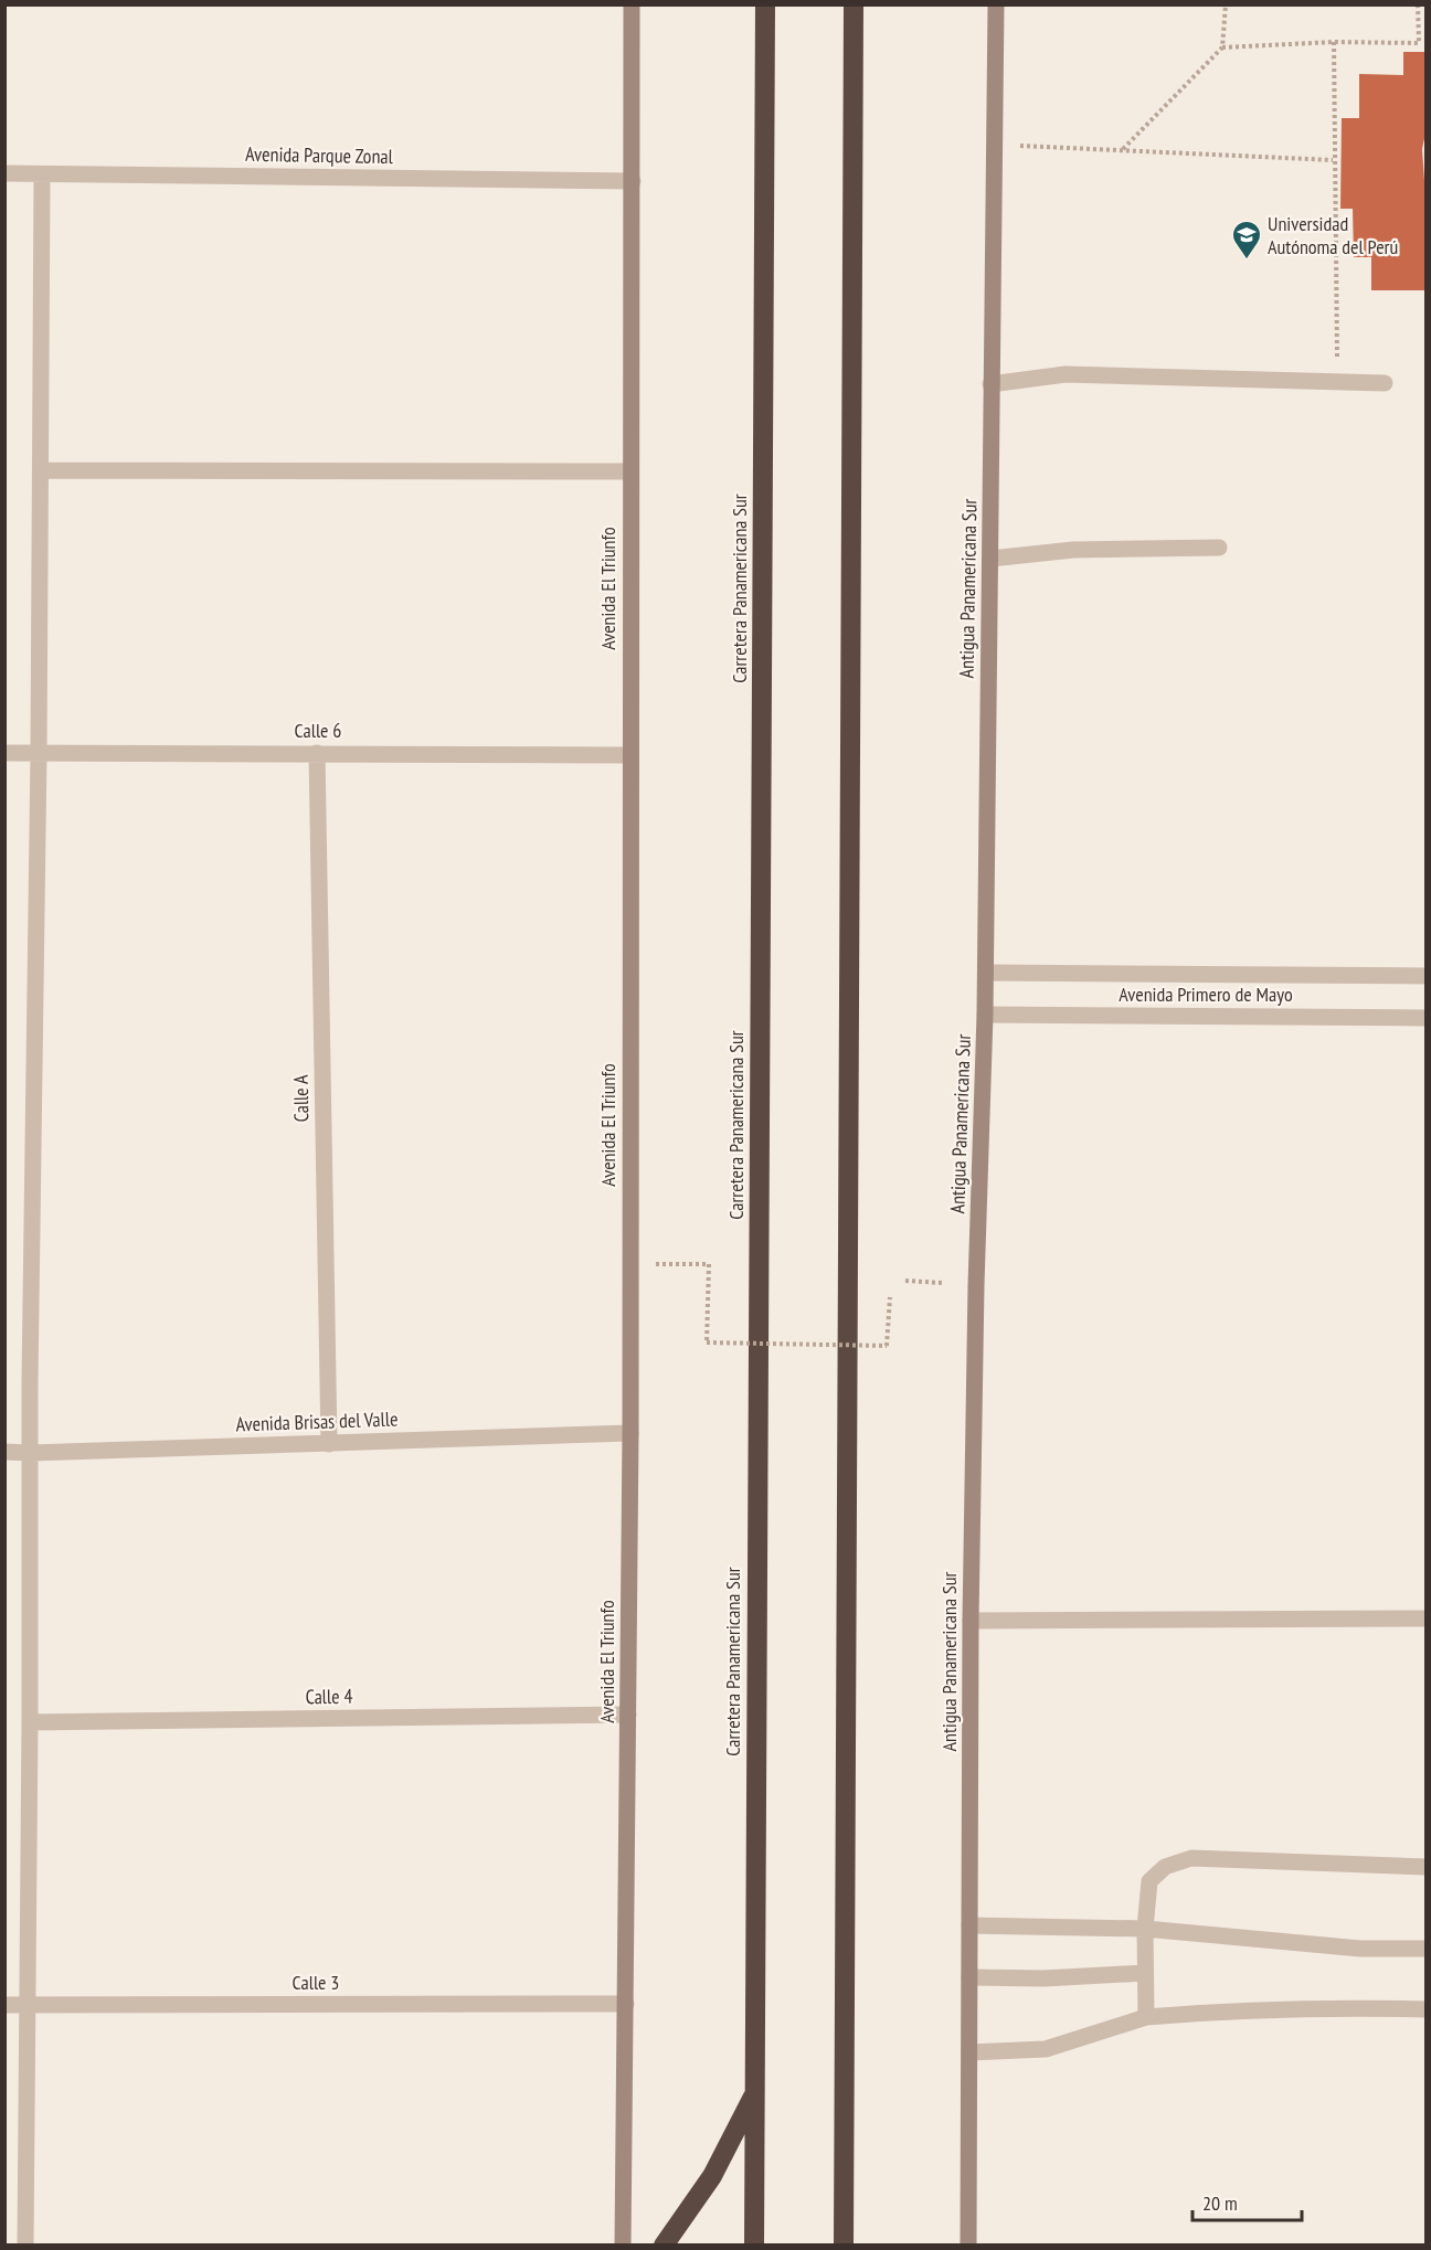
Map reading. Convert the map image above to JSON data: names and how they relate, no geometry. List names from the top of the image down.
{
  "streets": {
    "highway": ["Carretera Panamericana Sur"],
    "main road": ["Avenida El Triunfo", "Antigua Panamericana Sur"],
    "street": [
      "Avenida Parque Zonal",
      "Calle 6",
      "Avenida Primero de Mayo",
      "Calle A",
      "Avenida Brisas del Valle",
      "Calle 4",
      "Calle 3"
    ]
  },
  "crossings": [
    ["Avenida Parque Zonal", "Avenida El Triunfo"],
    ["Avenida El Triunfo", "Calle 6"],
    ["Avenida El Triunfo", "Avenida Brisas del Valle"],
    ["Avenida El Triunfo", "Calle 4"],
    ["Avenida El Triunfo", "Calle 3"],
    ["Antigua Panamericana Sur", "Avenida Primero de Mayo"],
    ["Calle 6", "Calle A"],
    ["Calle A", "Avenida Brisas del Valle"]
  ],
  "places": {
    "school or university": ["Universidad Autónoma del Perú"]
  },
  "scale_bar": "20 m"
}
